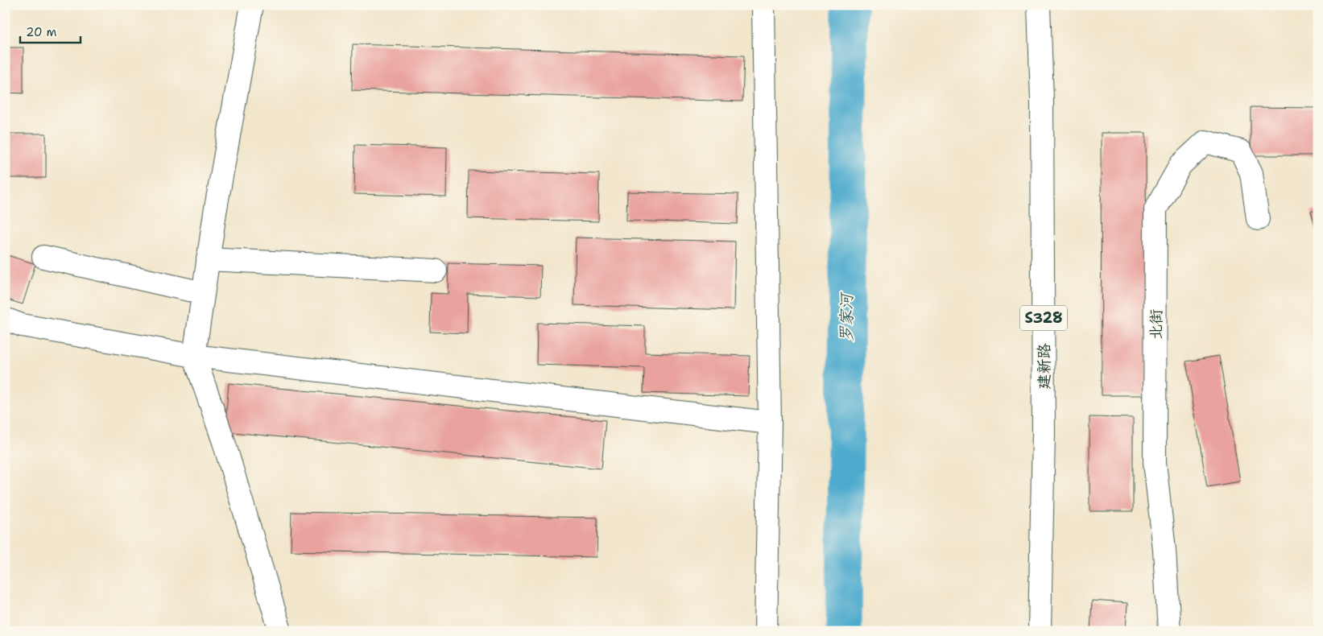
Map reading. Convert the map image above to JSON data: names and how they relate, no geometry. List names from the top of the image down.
{
  "streets": {
    "street": ["S328", "北街", "建新路"]
  },
  "water": ["罗家河"],
  "scale_bar": "20 m"
}
